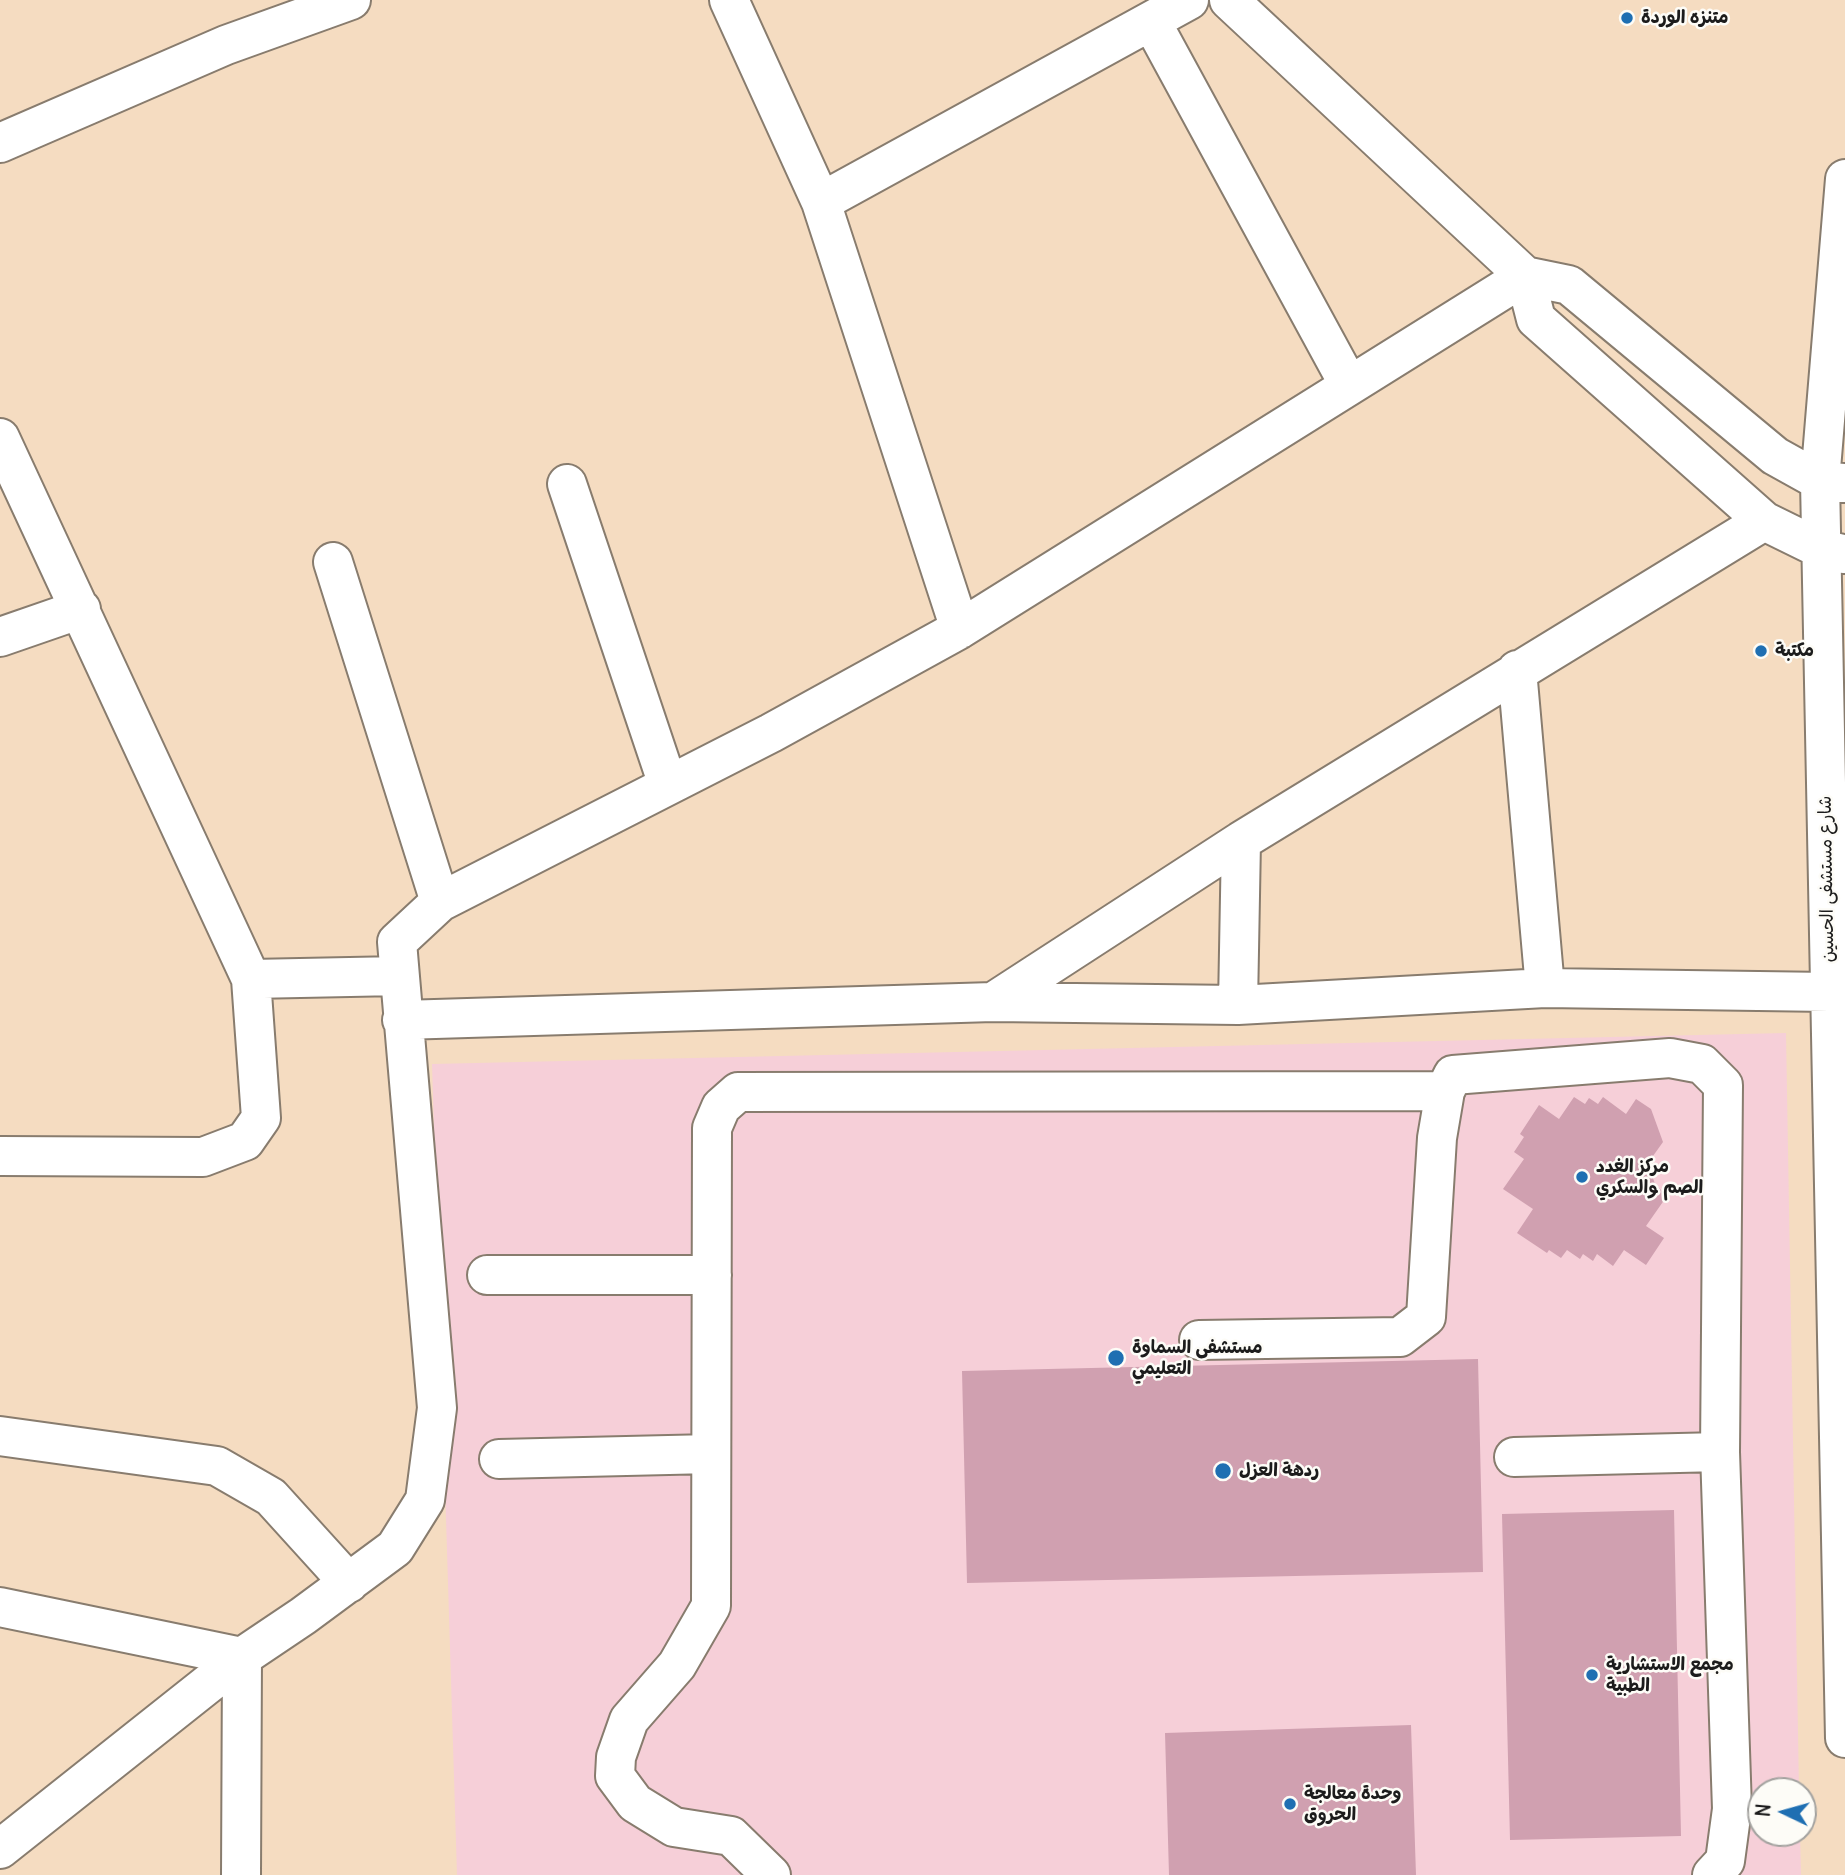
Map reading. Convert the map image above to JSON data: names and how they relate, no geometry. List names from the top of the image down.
{
  "streets": {
    "street": ["شارع مستشفى الحسين"]
  },
  "places": [
    "متنزه الوردة",
    "مكتبة",
    "مركز الغدد الصم والسكري",
    "مستشفى السماوة التعليمي",
    "ردهة العزل",
    "مجمع الاستشارية الطبية",
    "وحدة معالجة الحروق"
  ],
  "north": "left"
}
